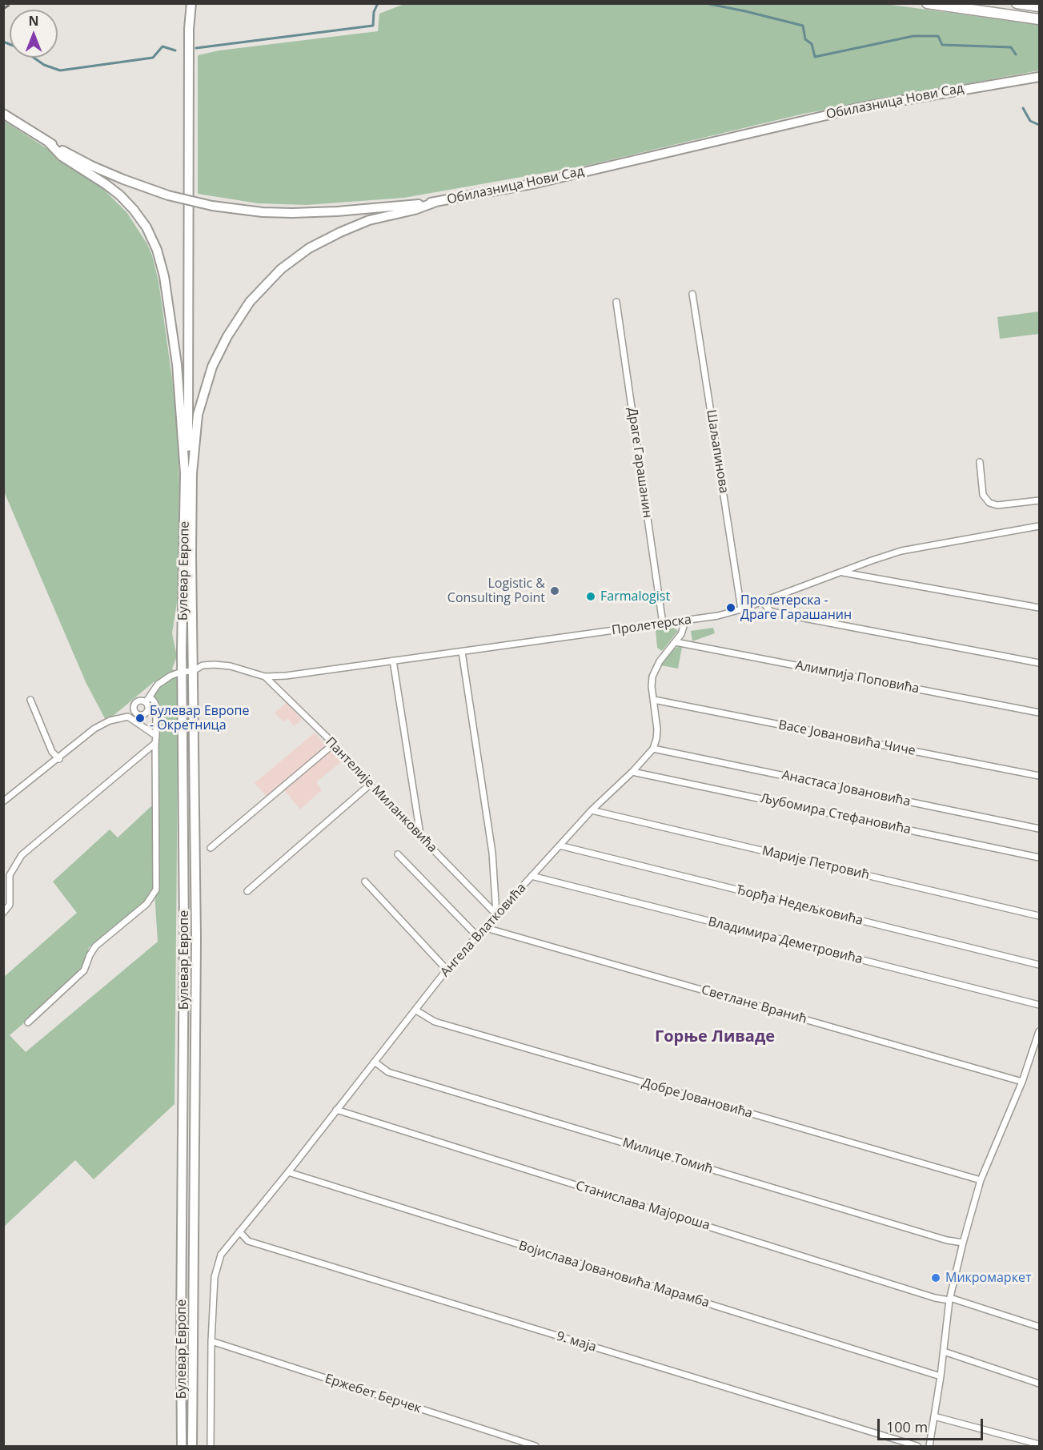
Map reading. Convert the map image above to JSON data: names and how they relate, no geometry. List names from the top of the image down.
{
  "streets": {
    "main road": ["Обилазница Нови Сад", "Булевар Европе"],
    "street": [
      "Шаљапинова",
      "Драге Гарашанин",
      "Пролетерска",
      "Алимпија Поповића",
      "Васе Јовановића Чиче",
      "Анастаса Јовановића",
      "Пантелије Миланковића",
      "Љубомира Стефановића",
      "Марије Петровић",
      "Ђорђа Недељковића",
      "Ангела Влатковића",
      "Владимира Деметровића",
      "Светлане Вранић",
      "Добре Јовановића",
      "Милице Томић",
      "Станислава Мајороша",
      "Војислава Јовановића Марамба",
      "9. маја",
      "Ержебет Берчек"
    ]
  },
  "crossings": [
    ["Шаљапинова", "Пролетерска"],
    ["Драге Гарашанин", "Пролетерска"],
    ["Булевар Европе", "Пролетерска"],
    ["Пролетерска", "Пантелије Миланковића"],
    ["Анастаса Јовановића", "Ангела Влатковића"],
    ["Пантелије Миланковића", "Ангела Влатковића"],
    ["Љубомира Стефановића", "Ангела Влатковића"],
    ["Марије Петровић", "Ангела Влатковића"],
    ["Ђорђа Недељковића", "Ангела Влатковића"],
    ["Ангела Влатковића", "Владимира Деметровића"],
    ["Ангела Влатковића", "Светлане Вранић"],
    ["Ангела Влатковића", "Добре Јовановића"],
    ["Ангела Влатковића", "Милице Томић"],
    ["Ангела Влатковића", "Станислава Мајороша"],
    ["Ангела Влатковића", "Војислава Јовановића Марамба"],
    ["Ангела Влатковића", "9. маја"],
    ["Ангела Влатковића", "Ержебет Берчек"]
  ],
  "districts": ["Горње Ливаде"],
  "places": [
    "Logistic & Consulting Point",
    "Farmalogist",
    "Пролетерска - Драге Гарашанин",
    "Булевар Европе - Окретница",
    "Микромаркет"
  ],
  "scale_bar": "100 m",
  "north": "top"
}
